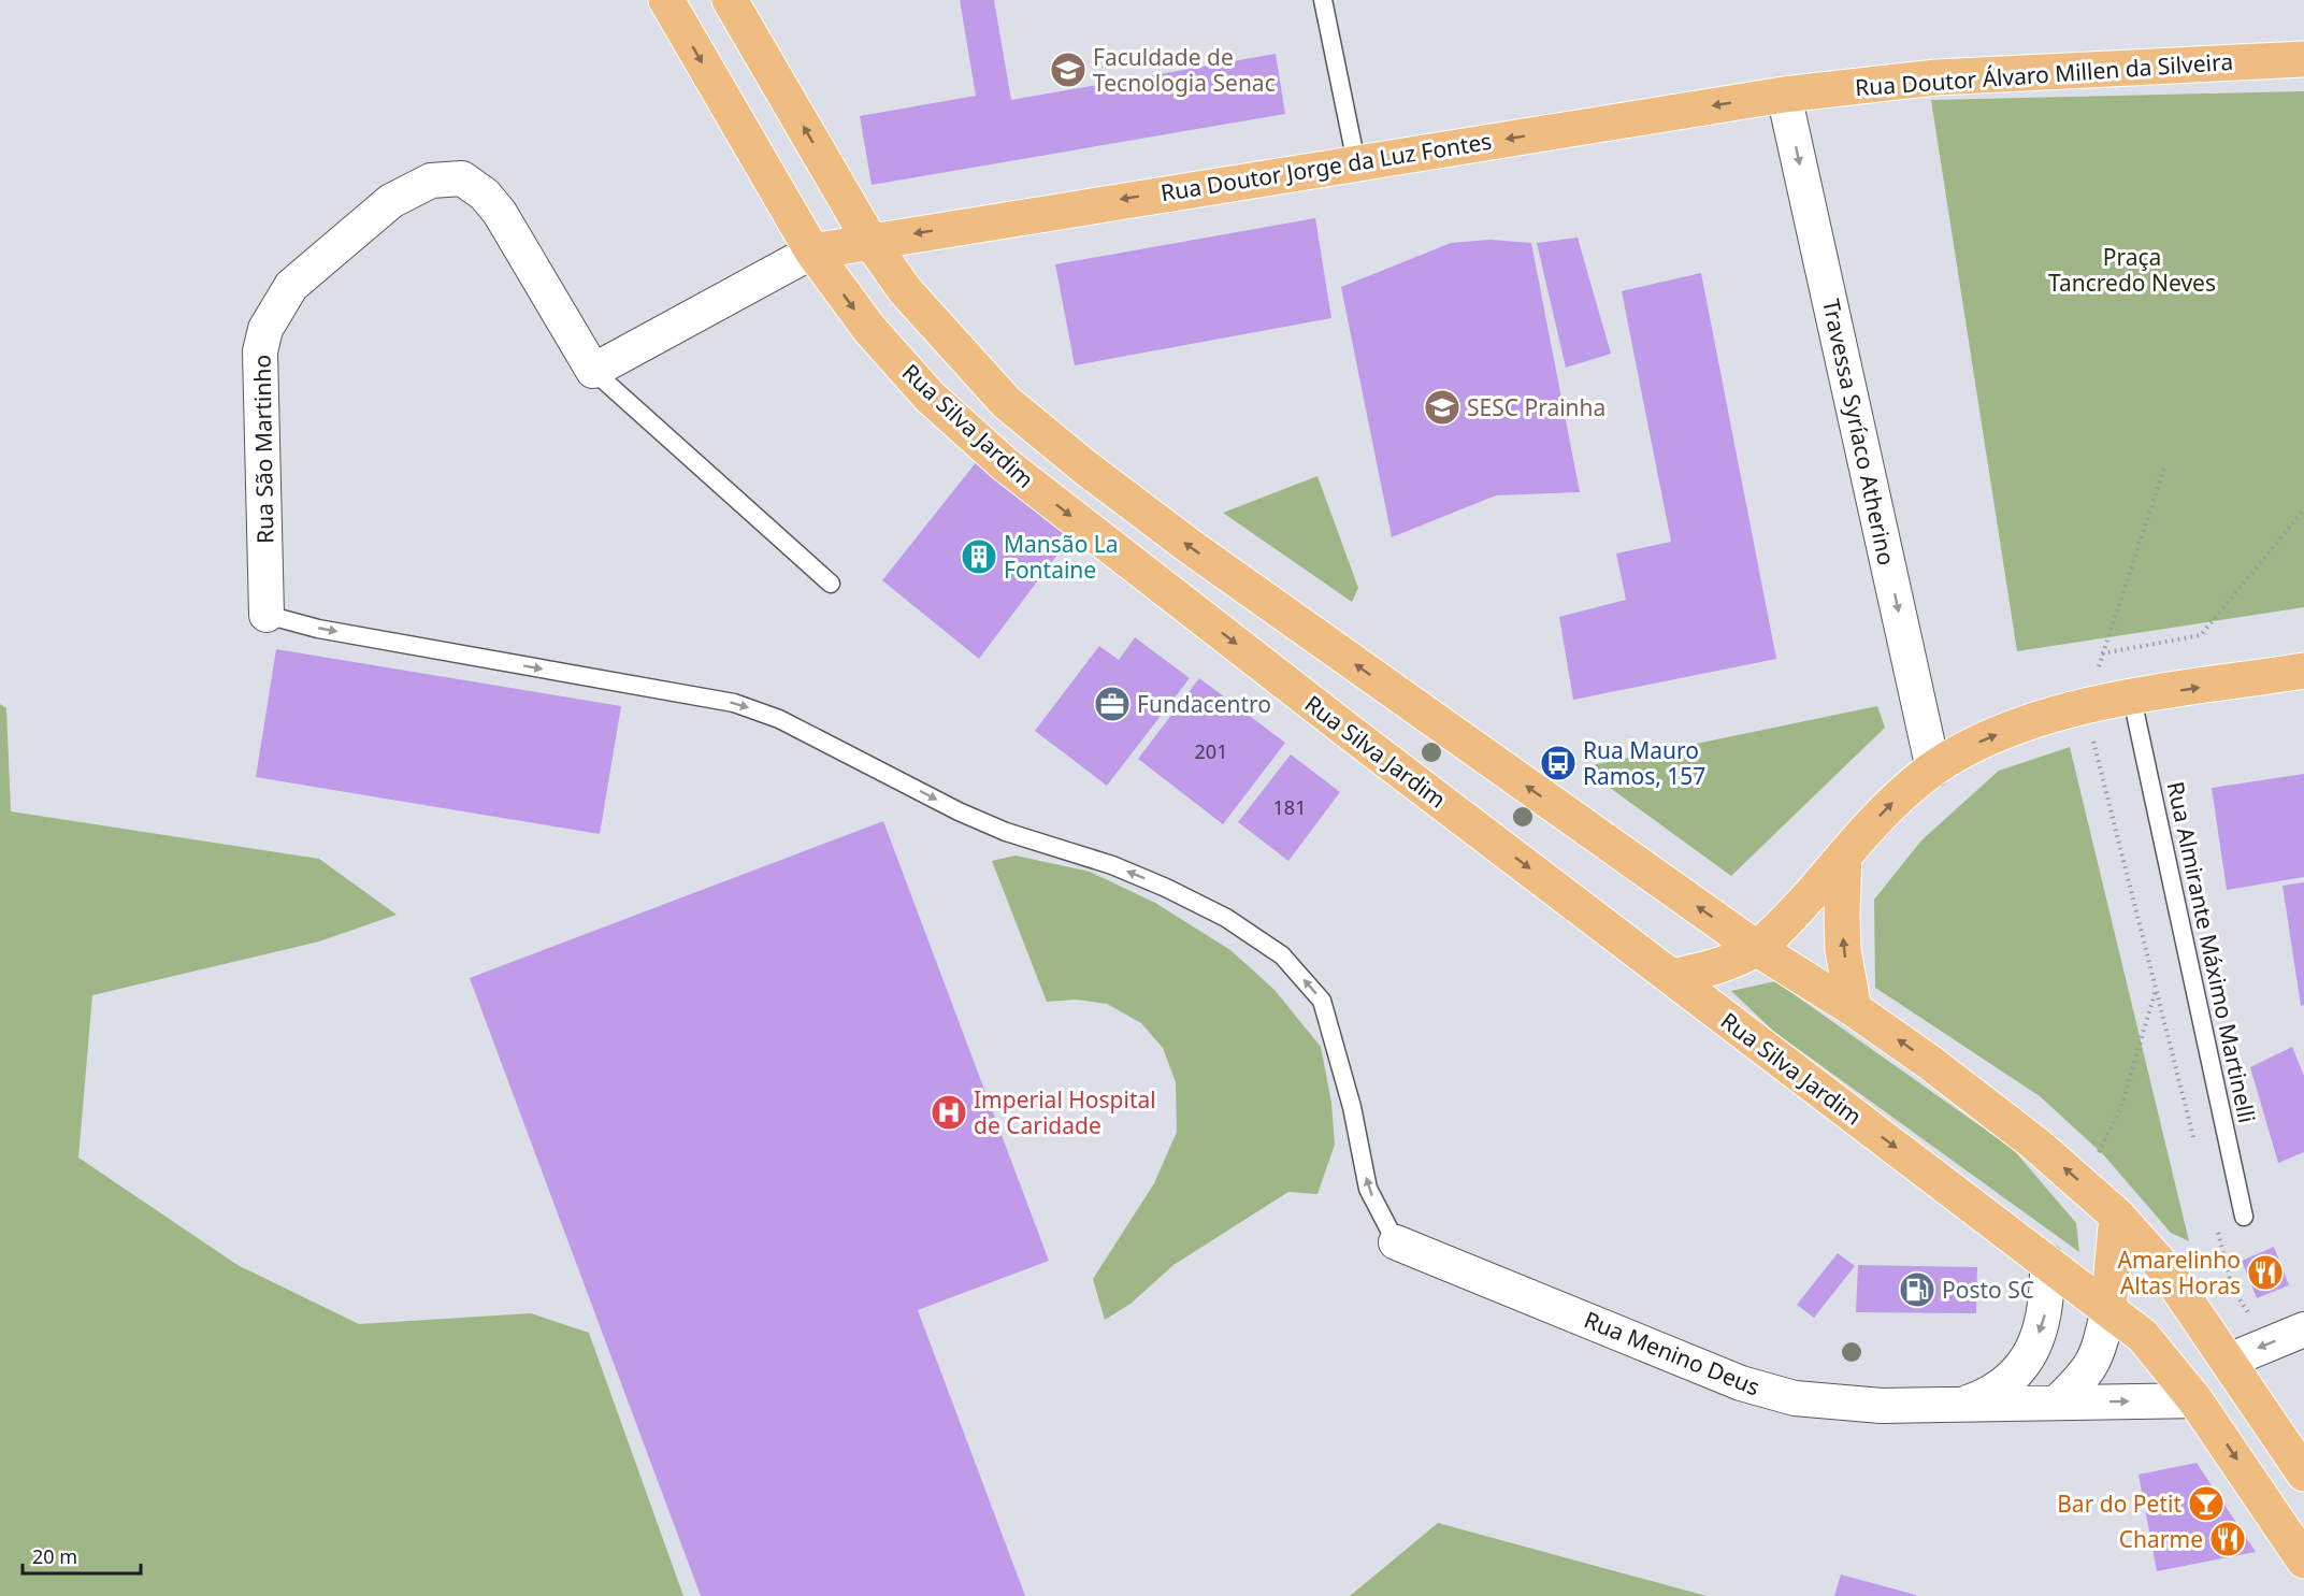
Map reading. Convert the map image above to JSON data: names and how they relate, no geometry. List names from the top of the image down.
{
  "streets": {
    "main road": ["Rua Doutor Álvaro Millen da Silveira", "Rua Doutor Jorge da Luz Fontes", "Rua Silva Jardim"],
    "street": ["Travessa Syríaco Atherino", "Rua São Martinho", "Rua Menino Deus"],
    "lane": ["Rua Almirante Máximo Martinelli"]
  },
  "crossings": [
    ["Rua Doutor Álvaro Millen da Silveira", "Rua Doutor Jorge da Luz Fontes"],
    ["Rua Doutor Álvaro Millen da Silveira", "Travessa Syríaco Atherino"],
    ["Rua Doutor Jorge da Luz Fontes", "Rua Silva Jardim"],
    ["Rua Doutor Jorge da Luz Fontes", "Travessa Syríaco Atherino"],
    ["Rua Silva Jardim", "Rua Menino Deus"]
  ],
  "one_way": ["Rua Doutor Jorge da Luz Fontes", "Travessa Syríaco Atherino"],
  "parks": ["Praça Tancredo Neves"],
  "places": {
    "school or university": ["Faculdade de Tecnologia Senac", "SESC Prainha"],
    "building": ["Mansão La Fontaine"],
    "office": ["Fundacentro"],
    "bus stop": ["Rua Mauro Ramos, 157"],
    "hospital": ["Imperial Hospital de Caridade"],
    "restaurant": ["Amarelinho Altas Horas", "Charme"],
    "fuel station": ["Posto SC"],
    "bar": ["Bar do Petit"]
  },
  "house_numbers": ["201", "181"],
  "scale_bar": "20 m"
}
